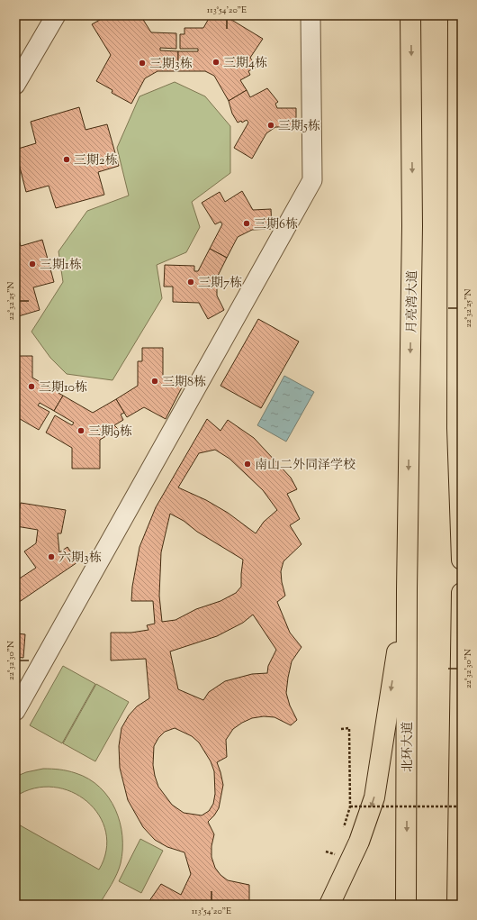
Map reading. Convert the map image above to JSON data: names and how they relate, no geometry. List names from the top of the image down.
{
  "streets": {
    "main road": ["月亮湾大道", "北环大道"]
  },
  "crossings": [
    ["月亮湾大道", "北环大道"]
  ],
  "places": [
    "三期4栋",
    "三期3栋",
    "三期5栋",
    "三期2栋",
    "三期6栋",
    "三期1栋",
    "三期7栋",
    "三期8栋",
    "三期10栋",
    "三期9栋",
    "南山二外同泽学校",
    "六期3栋"
  ],
  "coordinates": ["113°54'20\"E", "22°32'25\"N", "22°32'30\"N"]
}
